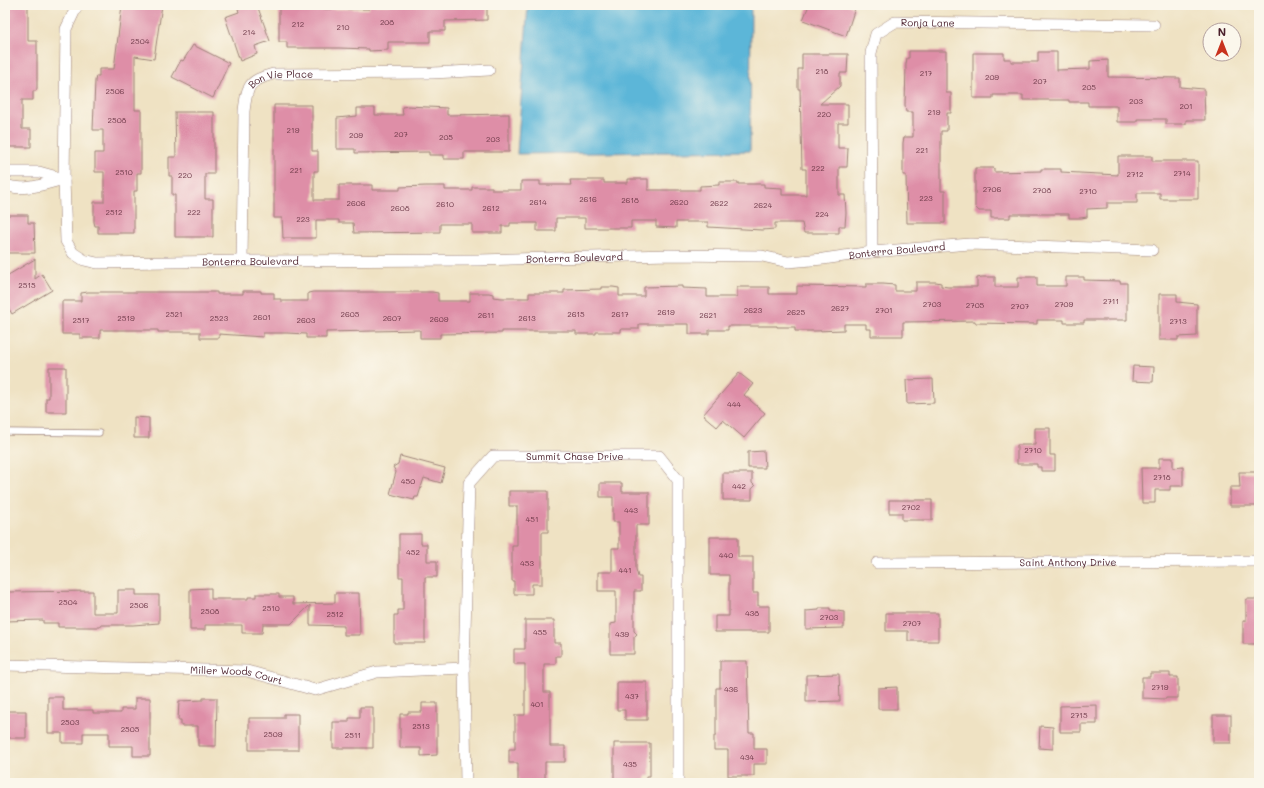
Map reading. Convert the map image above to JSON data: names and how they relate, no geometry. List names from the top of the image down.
{
  "streets": {
    "street": [
      "Ronja Lane",
      "Bon Vie Place",
      "Bonterra Boulevard",
      "Summit Chase Drive",
      "Saint Anthony Drive",
      "Miller Woods Court"
    ]
  },
  "crossings": [
    ["Ronja Lane", "Bonterra Boulevard"],
    ["Bon Vie Place", "Bonterra Boulevard"],
    ["Summit Chase Drive", "Miller Woods Court"]
  ],
  "house_numbers": [
    "208",
    "212",
    "210",
    "214",
    "2504",
    "218",
    "217",
    "209",
    "207",
    "205",
    "2506",
    "203",
    "201",
    "219",
    "220",
    "2508",
    "219",
    "207",
    "209",
    "205",
    "203",
    "221",
    "222",
    "221",
    "2510",
    "2714",
    "2712",
    "220",
    "2706",
    "2708",
    "2710",
    "223",
    "2616",
    "2618",
    "2614",
    "2620",
    "2606",
    "2622",
    "2610",
    "2624",
    "2608",
    "2612",
    "2512",
    "222",
    "224",
    "223",
    "2515",
    "2711",
    "2703",
    "2709",
    "2705",
    "2707",
    "2627",
    "2623",
    "2701",
    "2619",
    "2625",
    "2521",
    "2605",
    "2615",
    "2617",
    "2611",
    "2621",
    "2601",
    "2519",
    "2523",
    "2607",
    "2613",
    "2609",
    "2517",
    "2603",
    "2713",
    "444",
    "2710",
    "2718",
    "450",
    "442",
    "2702",
    "443",
    "451",
    "452",
    "440",
    "453",
    "441",
    "2504",
    "2506",
    "2510",
    "2508",
    "438",
    "2512",
    "2703",
    "2707",
    "455",
    "439",
    "2719",
    "436",
    "437",
    "401",
    "2715",
    "2503",
    "2513",
    "2505",
    "2509",
    "2511",
    "434",
    "435"
  ],
  "north": "top"
}
